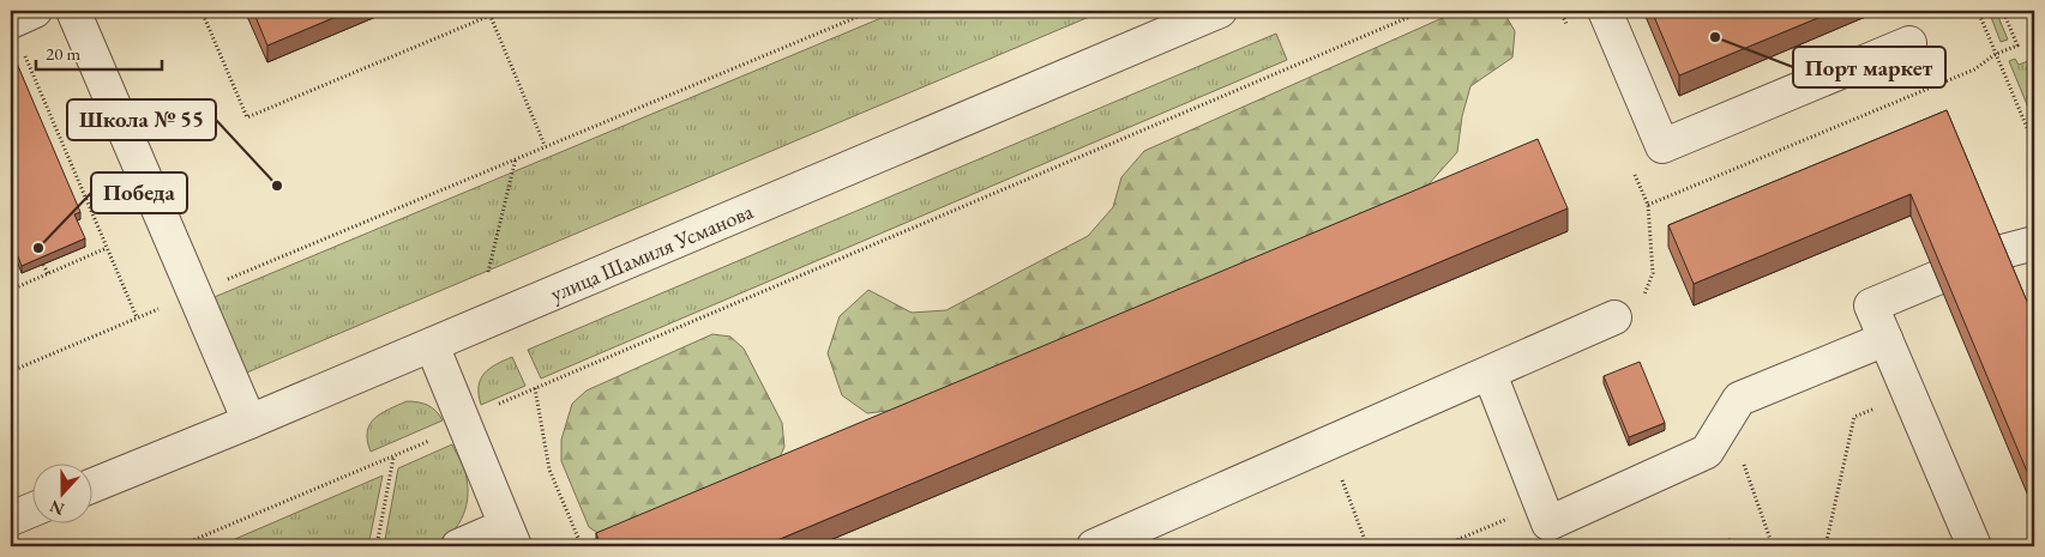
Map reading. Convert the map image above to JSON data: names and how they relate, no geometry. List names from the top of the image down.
{
  "streets": {
    "street": ["улица Шамиля Усманова"]
  },
  "places": ["Порт маркет", "Школа № 55", "Победа"],
  "scale_bar": "20 m",
  "north": "bottom"
}
